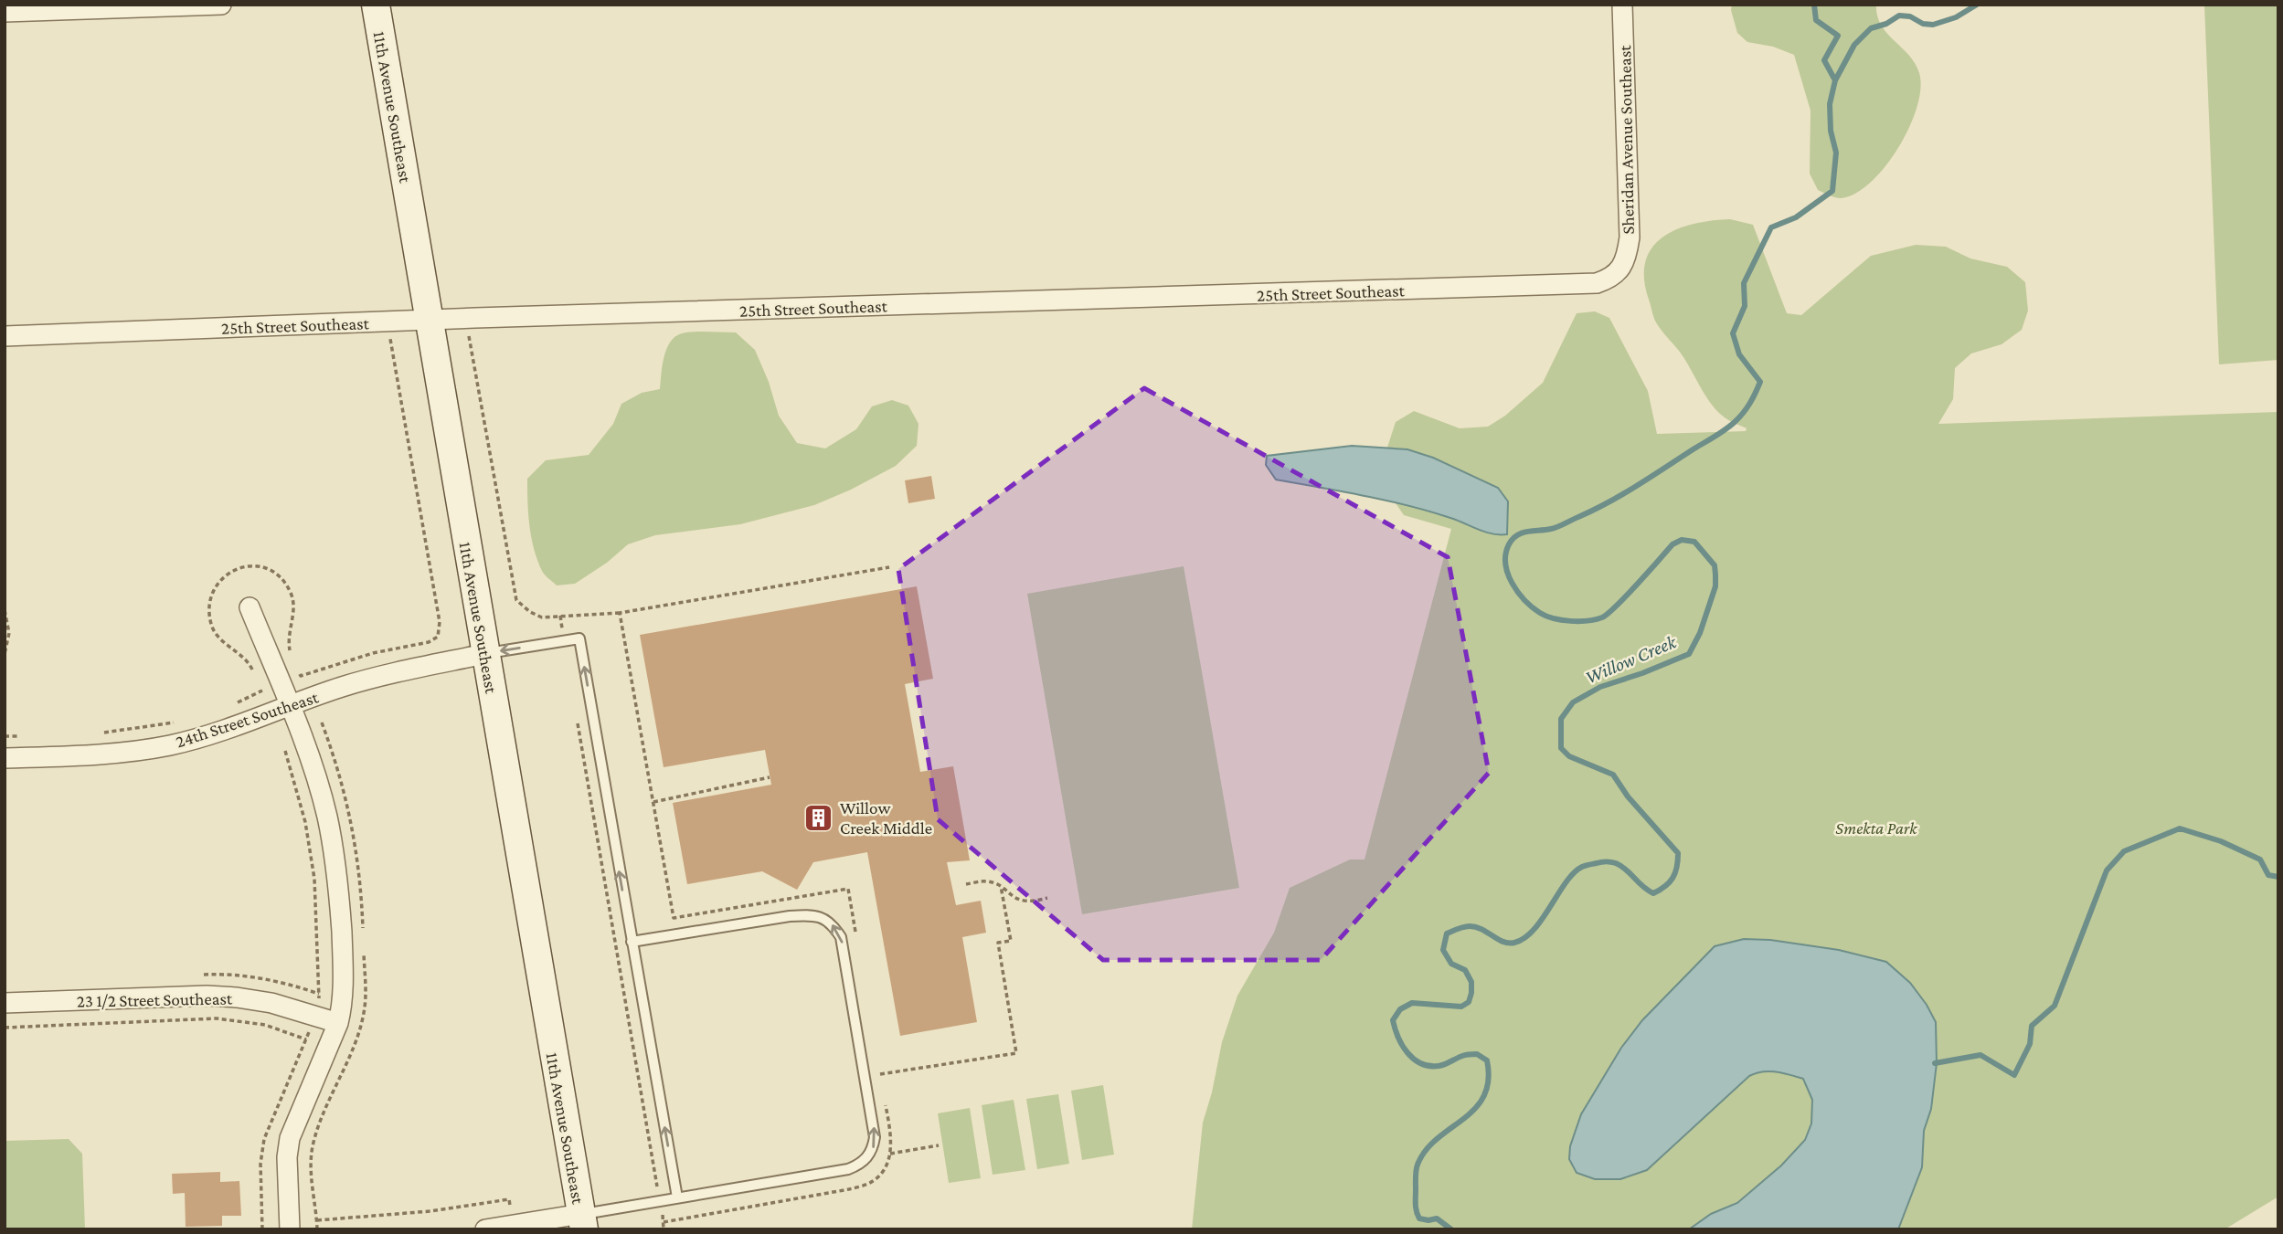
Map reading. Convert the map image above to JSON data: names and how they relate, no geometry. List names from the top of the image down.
{
  "streets": {
    "main road": ["11th Avenue Southeast"],
    "street": [
      "Sheridan Avenue Southeast",
      "25th Street Southeast",
      "24th Street Southeast",
      "23 1/2 Street Southeast"
    ]
  },
  "crossings": [
    ["11th Avenue Southeast", "25th Street Southeast"],
    ["11th Avenue Southeast", "24th Street Southeast"],
    ["Sheridan Avenue Southeast", "25th Street Southeast"]
  ],
  "water": ["Willow Creek"],
  "parks": ["Smekta Park"],
  "places": {
    "building": ["Willow Creek Middle"]
  }
}
